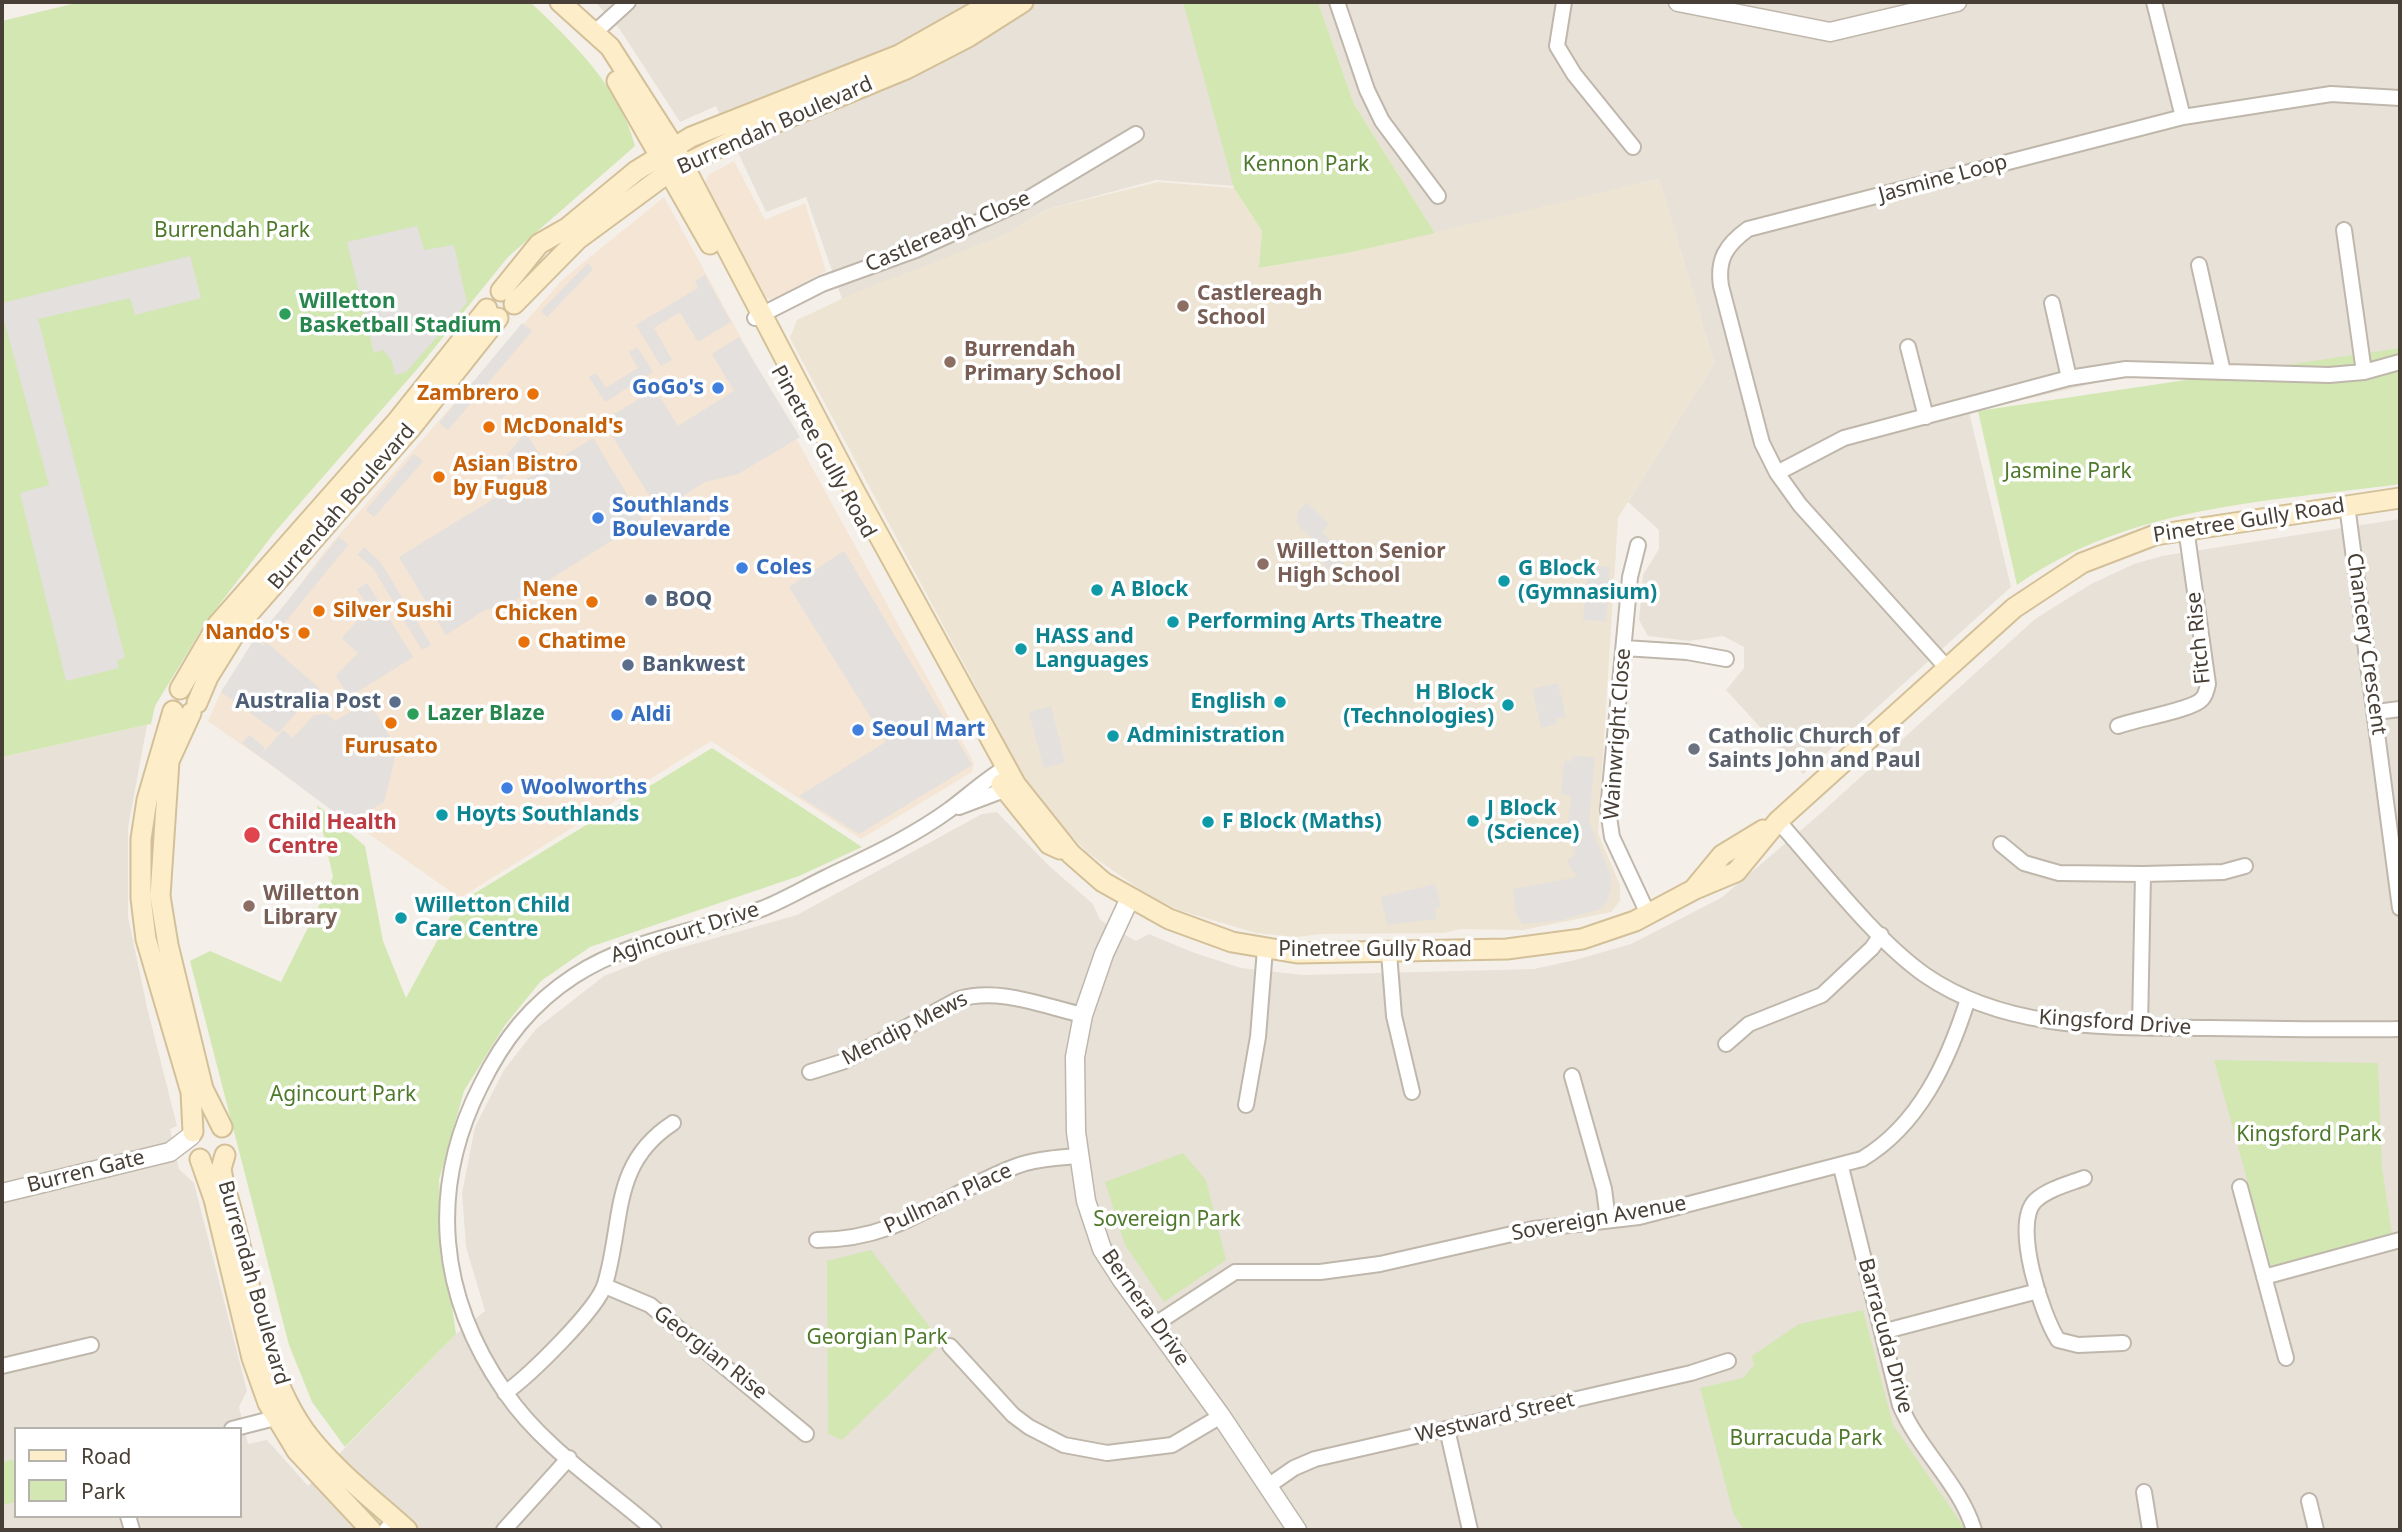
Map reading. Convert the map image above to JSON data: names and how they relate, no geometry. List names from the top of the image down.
{
  "streets": {
    "main road": ["Burrendah Boulevard", "Pinetree Gully Road"],
    "street": [
      "Jasmine Loop",
      "Castlereagh Close",
      "Fitch Rise",
      "Chancery Crescent",
      "Wainwright Close",
      "Agincourt Drive",
      "Kingsford Drive",
      "Mendip Mews",
      "Burren Gate",
      "Pullman Place",
      "Sovereign Avenue",
      "Bernera Drive",
      "Barracuda Drive",
      "Georgian Rise",
      "Westward Street"
    ]
  },
  "crossings": [
    ["Burrendah Boulevard", "Pinetree Gully Road"],
    ["Burrendah Boulevard", "Burren Gate"],
    ["Jasmine Loop", "Pinetree Gully Road"],
    ["Castlereagh Close", "Pinetree Gully Road"],
    ["Pinetree Gully Road", "Fitch Rise"],
    ["Pinetree Gully Road", "Chancery Crescent"],
    ["Pinetree Gully Road", "Wainwright Close"],
    ["Pinetree Gully Road", "Agincourt Drive"],
    ["Pinetree Gully Road", "Kingsford Drive"],
    ["Pinetree Gully Road", "Bernera Drive"],
    ["Kingsford Drive", "Sovereign Avenue"],
    ["Mendip Mews", "Bernera Drive"],
    ["Pullman Place", "Bernera Drive"],
    ["Sovereign Avenue", "Bernera Drive"],
    ["Sovereign Avenue", "Barracuda Drive"],
    ["Bernera Drive", "Westward Street"]
  ],
  "parks": [
    "Kennon Park",
    "Burrendah Park",
    "Jasmine Park",
    "Agincourt Park",
    "Kingsford Park",
    "Sovereign Park",
    "Georgian Park",
    "Burracuda Park"
  ],
  "places": [
    "Castlereagh School",
    "Willetton Basketball Stadium",
    "Burrendah Primary School",
    "GoGo's",
    "Zambrero",
    "McDonald's",
    "Asian Bistro by Fugu8",
    "Southlands Boulevarde",
    "Willetton Senior High School",
    "Coles",
    "G Block (Gymnasium)",
    "A Block",
    "BOQ",
    "Nene Chicken",
    "Silver Sushi",
    "Performing Arts Theatre",
    "Nando's",
    "Chatime",
    "HASS and Languages",
    "Bankwest",
    "Australia Post",
    "English",
    "H Block (Technologies)",
    "Lazer Blaze",
    "Aldi",
    "Furusato",
    "Seoul Mart",
    "Administration",
    "Catholic Church of Saints John and Paul",
    "Woolworths",
    "Hoyts Southlands",
    "J Block (Science)",
    "F Block (Maths)",
    "Child Health Centre",
    "Willetton Library",
    "Willetton Child Care Centre"
  ],
  "legend": ["Road", "Park"]
}
